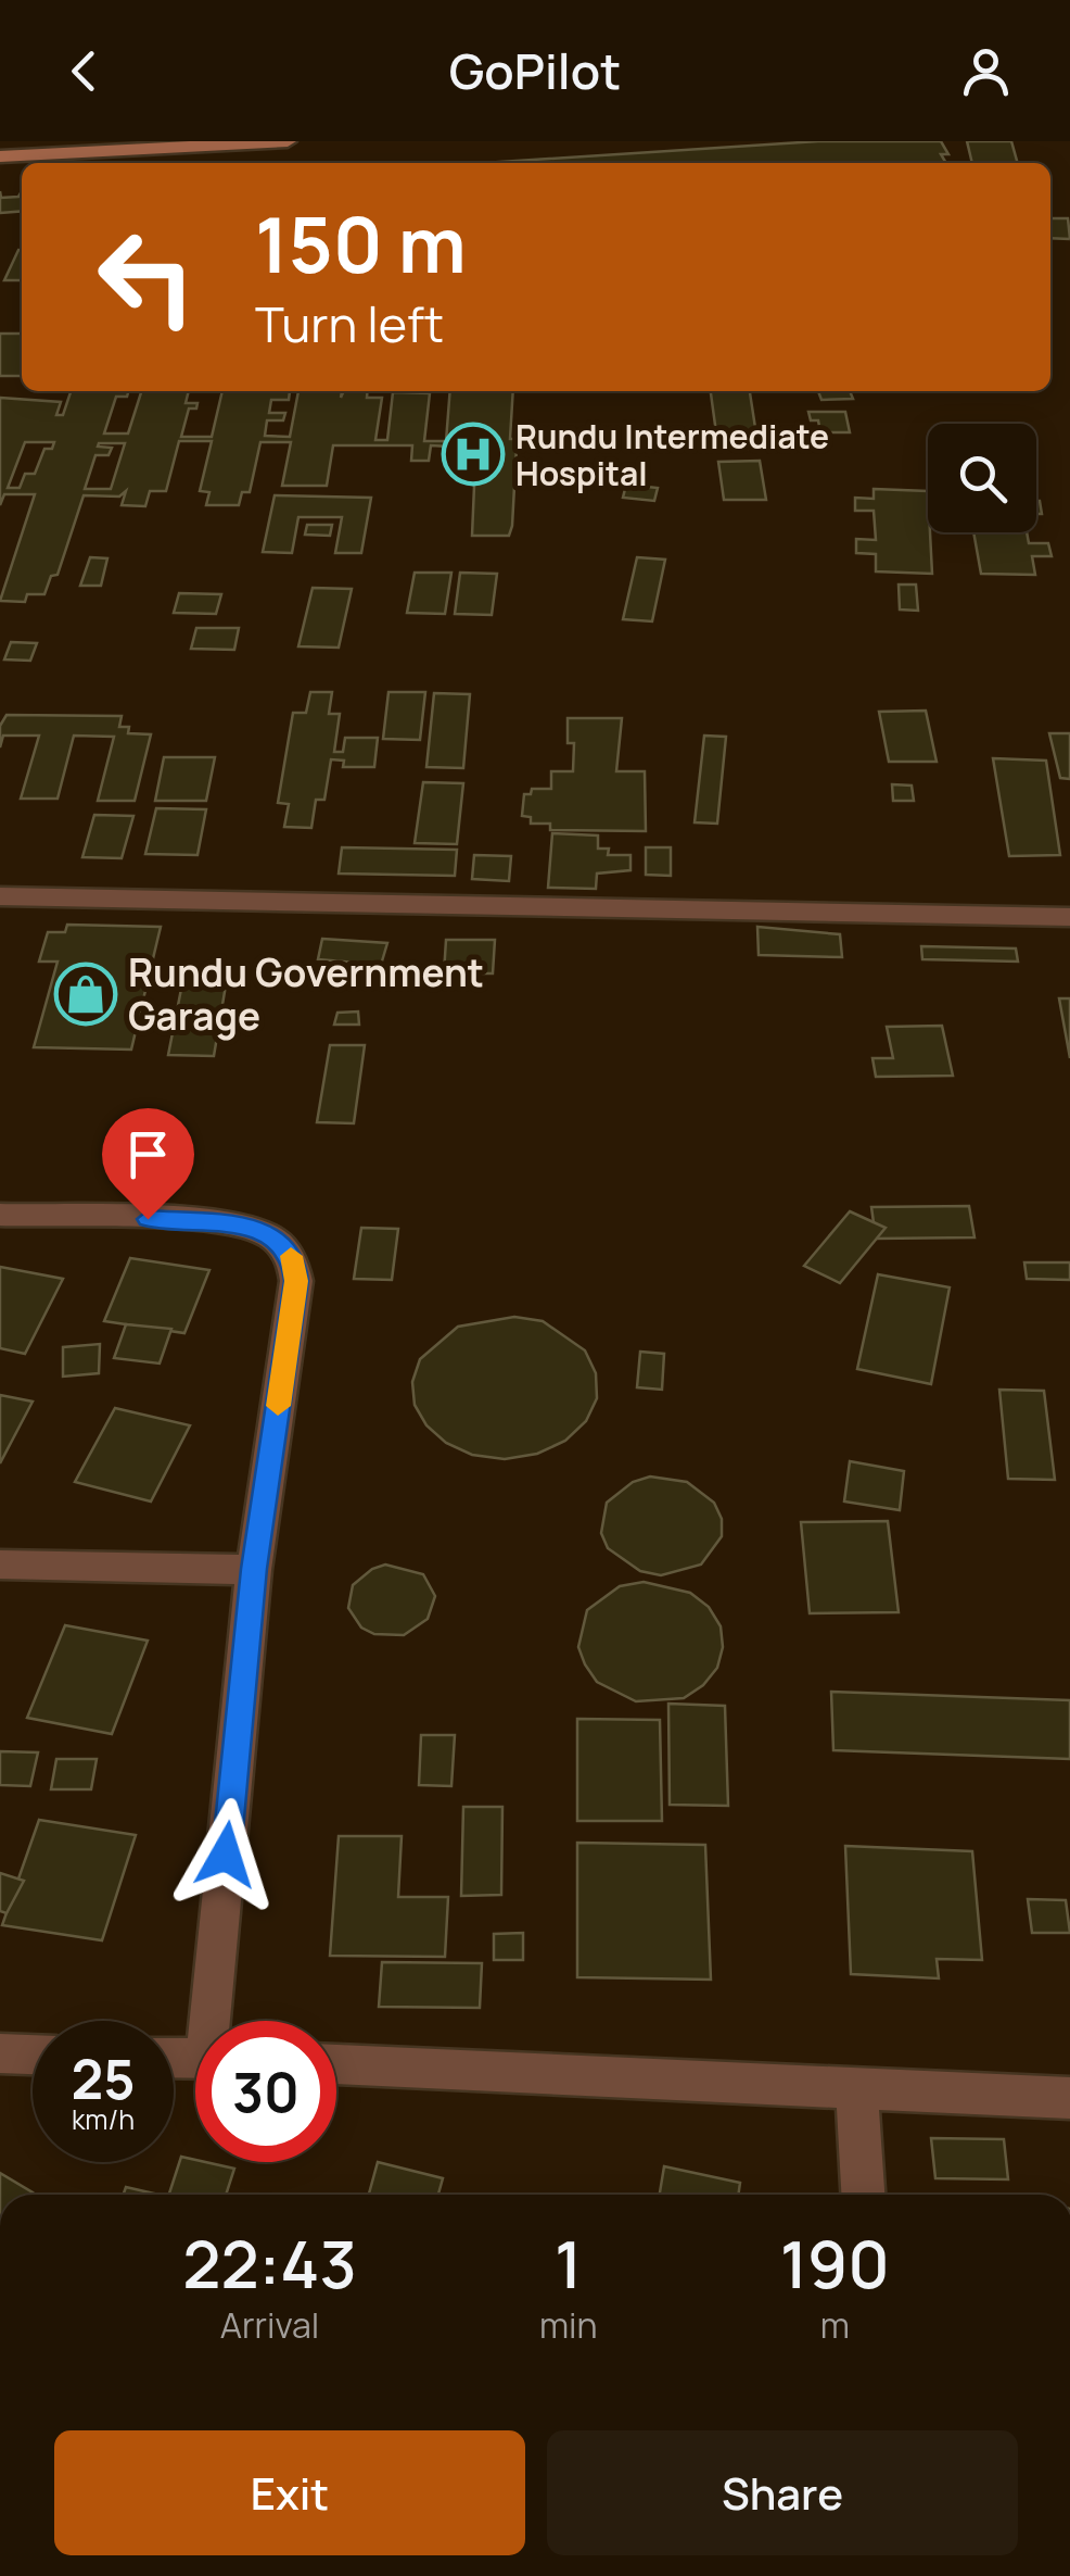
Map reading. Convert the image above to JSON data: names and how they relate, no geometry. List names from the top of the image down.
{
  "places": {
    "hospital": ["Rundu Intermediate Hospital"],
    "shop": ["Rundu Government Garage"]
  },
  "page": {
    "header": "GoPilot",
    "turn": ["150 m", "Turn left"],
    "speed": "25 km/h",
    "limit": "30",
    "eta": [
      "22:43",
      "Arrival",
      "1",
      "min",
      "190",
      "m"
    ],
    "buttons": ["Exit", "Share"]
  }
}
